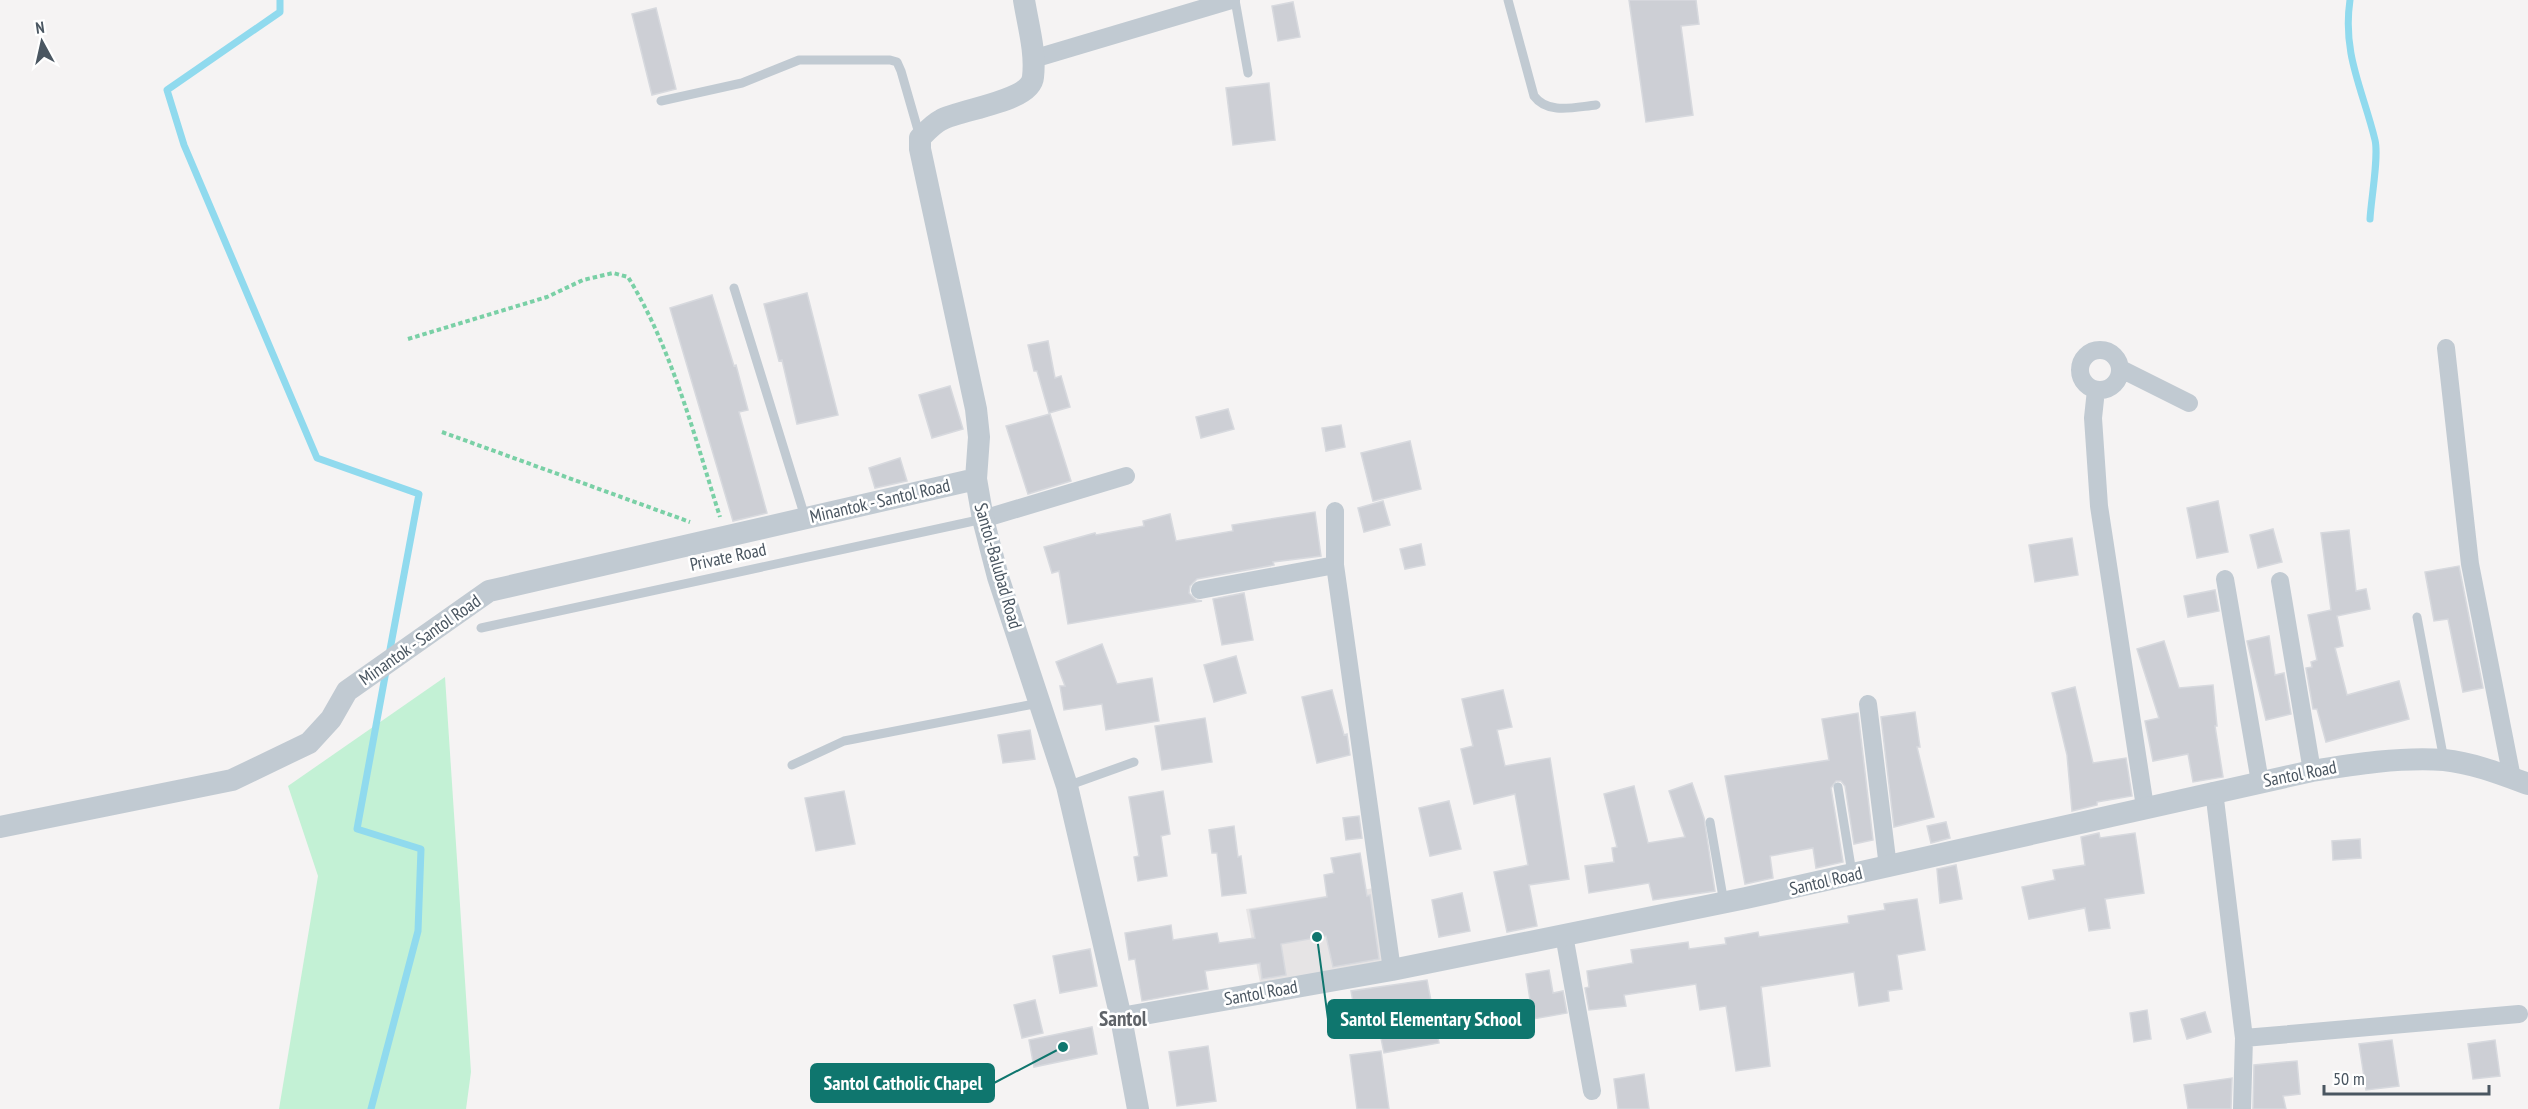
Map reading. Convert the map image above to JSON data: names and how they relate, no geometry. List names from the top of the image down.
{
  "streets": {
    "street": ["Minantok - Santol Road", "Santol-Balubad Road", "Santol Road"],
    "lane": ["Private Road"]
  },
  "crossings": [
    ["Minantok - Santol Road", "Santol-Balubad Road"],
    ["Private Road", "Santol-Balubad Road"],
    ["Santol-Balubad Road", "Santol Road"]
  ],
  "districts": ["Santol"],
  "places": ["Santol Elementary School", "Santol Catholic Chapel"],
  "scale_bar": "50 m",
  "north": "top"
}
